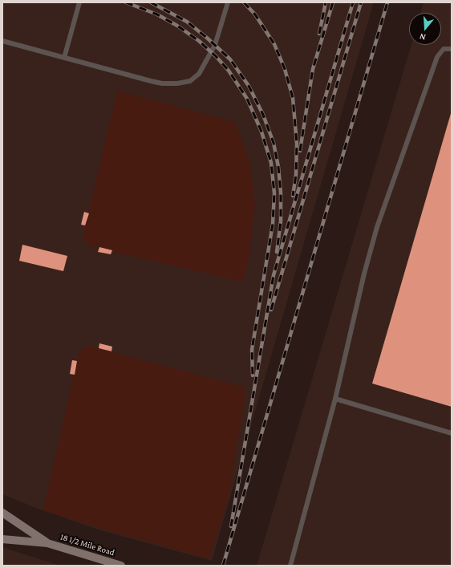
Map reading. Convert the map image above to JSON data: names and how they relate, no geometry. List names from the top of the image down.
{
  "streets": {
    "street": ["18 1/2 Mile Road"]
  },
  "north": "bottom"
}
